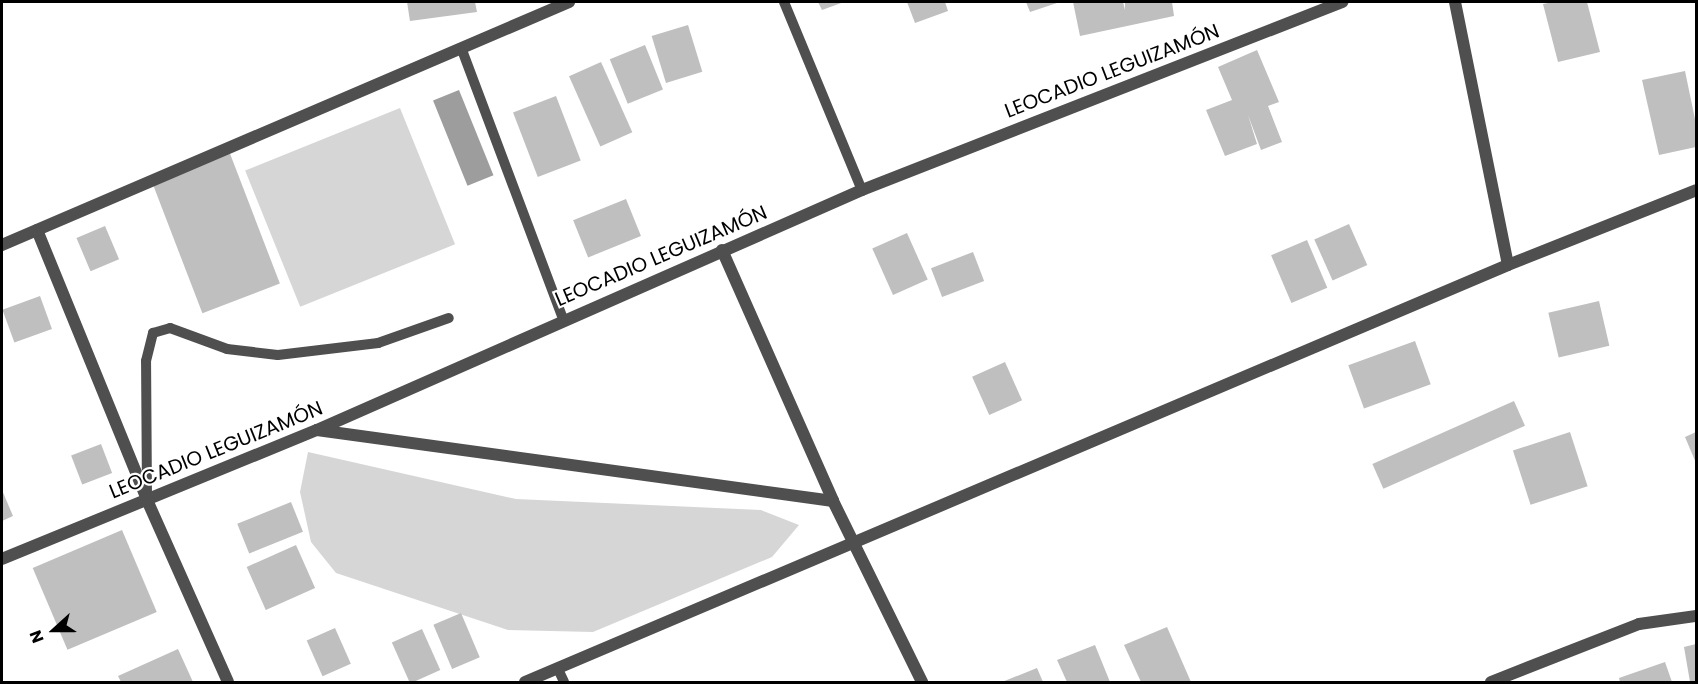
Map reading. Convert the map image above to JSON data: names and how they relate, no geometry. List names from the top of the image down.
{
  "streets": {
    "street": ["LEOCADIO LEGUIZAMÓN"]
  },
  "north": "left"
}
